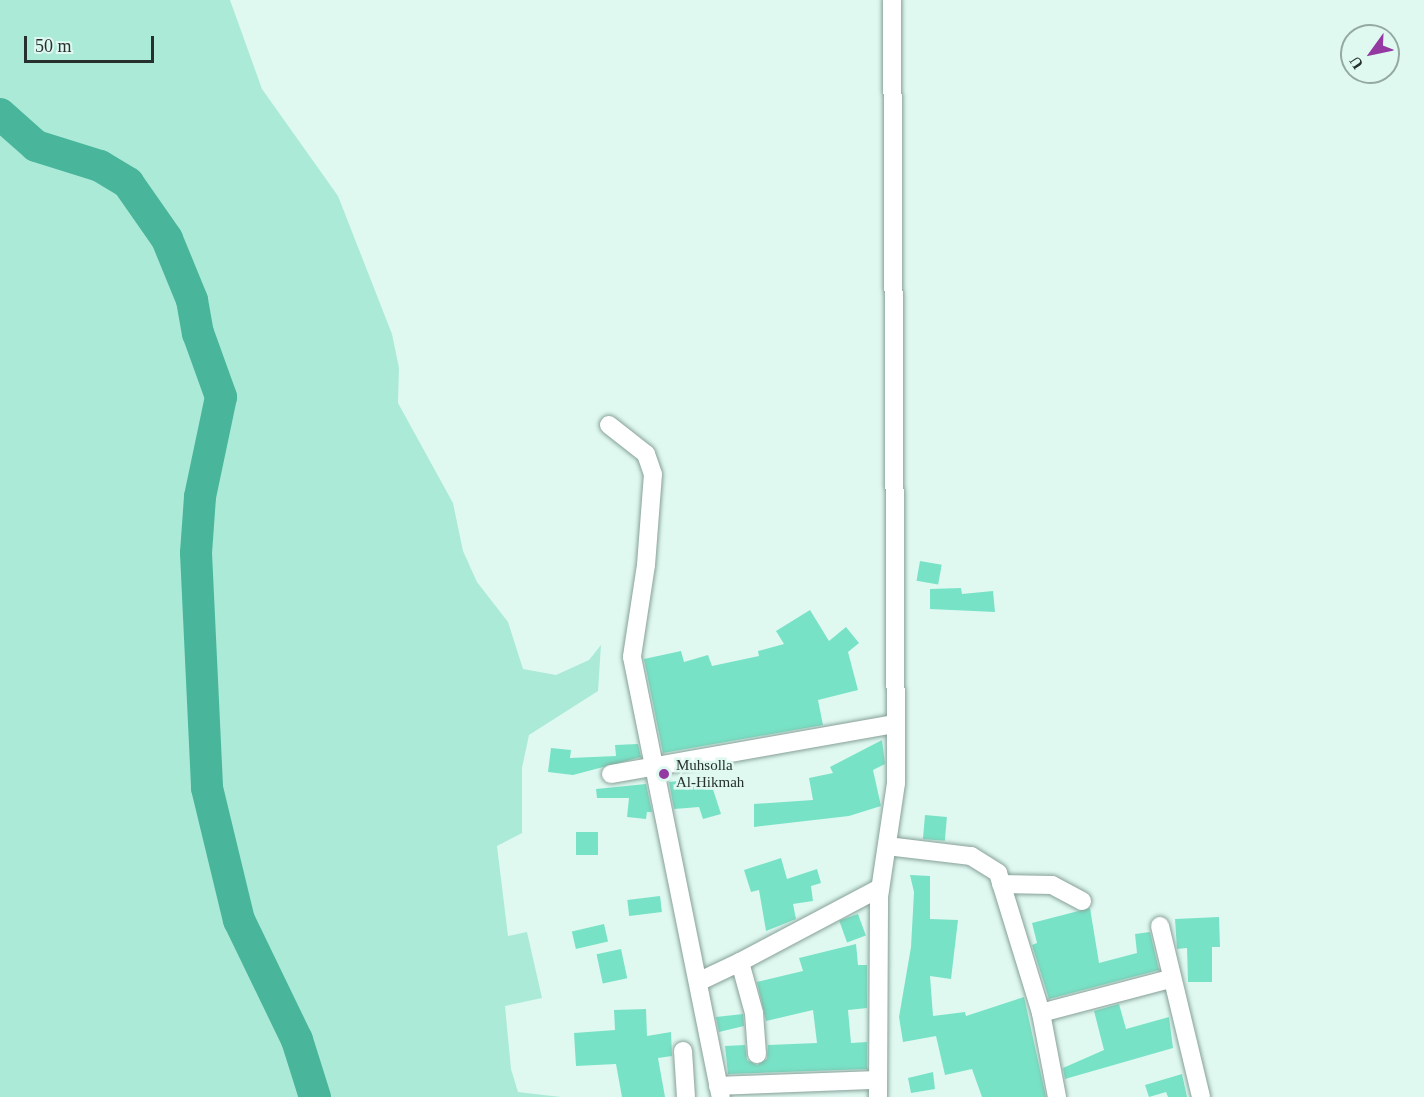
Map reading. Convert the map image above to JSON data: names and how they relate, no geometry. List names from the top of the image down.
{
  "places": ["Muhsolla Al-Hikmah"],
  "scale_bar": "50 m",
  "north": "bottom left"
}
